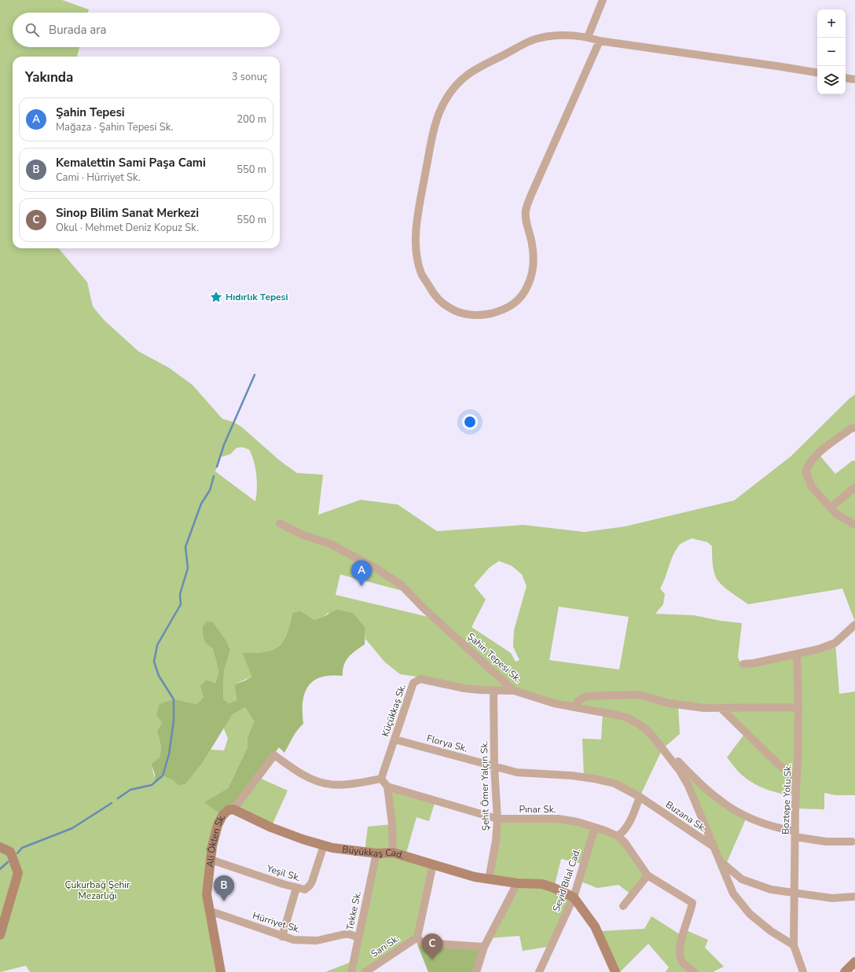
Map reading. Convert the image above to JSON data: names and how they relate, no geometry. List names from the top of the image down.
{
  "streets": {
    "street": [
      "Şahin Tepesi Sk.",
      "Küçükkaş Sk.",
      "Florya Sk.",
      "Şehit Ömer Yalçın Sk.",
      "Boztepe Yolu Sk.",
      "Pınar Sk.",
      "Buzana Sk.",
      "Ali Ökten Sk.",
      "Büyükkaş Cad.",
      "Yeşil Sk.",
      "Seyid Bilal Cad.",
      "Tekke Sk.",
      "Hürriyet Sk.",
      "Sarı Sk."
    ]
  },
  "crossings": [
    ["Şahin Tepesi Sk.", "Küçükkaş Sk."],
    ["Şahin Tepesi Sk.", "Buzana Sk."],
    ["Küçükkaş Sk.", "Florya Sk."],
    ["Küçükkaş Sk.", "Şehit Ömer Yalçın Sk."],
    ["Florya Sk.", "Şehit Ömer Yalçın Sk."],
    ["Florya Sk.", "Buzana Sk."],
    ["Şehit Ömer Yalçın Sk.", "Pınar Sk."],
    ["Şehit Ömer Yalçın Sk.", "Buzana Sk."],
    ["Şehit Ömer Yalçın Sk.", "Büyükkaş Cad."],
    ["Pınar Sk.", "Seyid Bilal Cad."],
    ["Ali Ökten Sk.", "Büyükkaş Cad."],
    ["Ali Ökten Sk.", "Yeşil Sk."],
    ["Ali Ökten Sk.", "Hürriyet Sk."],
    ["Büyükkaş Cad.", "Yeşil Sk."],
    ["Büyükkaş Cad.", "Seyid Bilal Cad."],
    ["Büyükkaş Cad.", "Tekke Sk."],
    ["Tekke Sk.", "Hürriyet Sk."]
  ],
  "parks": ["Çukurbağ Şehir Mezarlığı"],
  "places": {
    "place": ["Hıdırlık Tepesi"]
  },
  "page": {
    "map_buttons": ["+", "−"],
    "search": "Burada ara",
    "heading": ["Yakında", "3 sonuç"],
    "list": [
      {
        "mark": "A",
        "name": "Şahin Tepesi",
        "note": "Mağaza · Şahin Tepesi Sk.",
        "value": "200 m"
      },
      {
        "mark": "B",
        "name": "Kemalettin Sami Paşa Cami",
        "note": "Cami · Hürriyet Sk.",
        "value": "550 m"
      },
      {
        "mark": "C",
        "name": "Sinop Bilim Sanat Merkezi",
        "note": "Okul · Mehmet Deniz Kopuz Sk.",
        "value": "550 m"
      }
    ],
    "pins": ["A", "B", "C"]
  }
}
